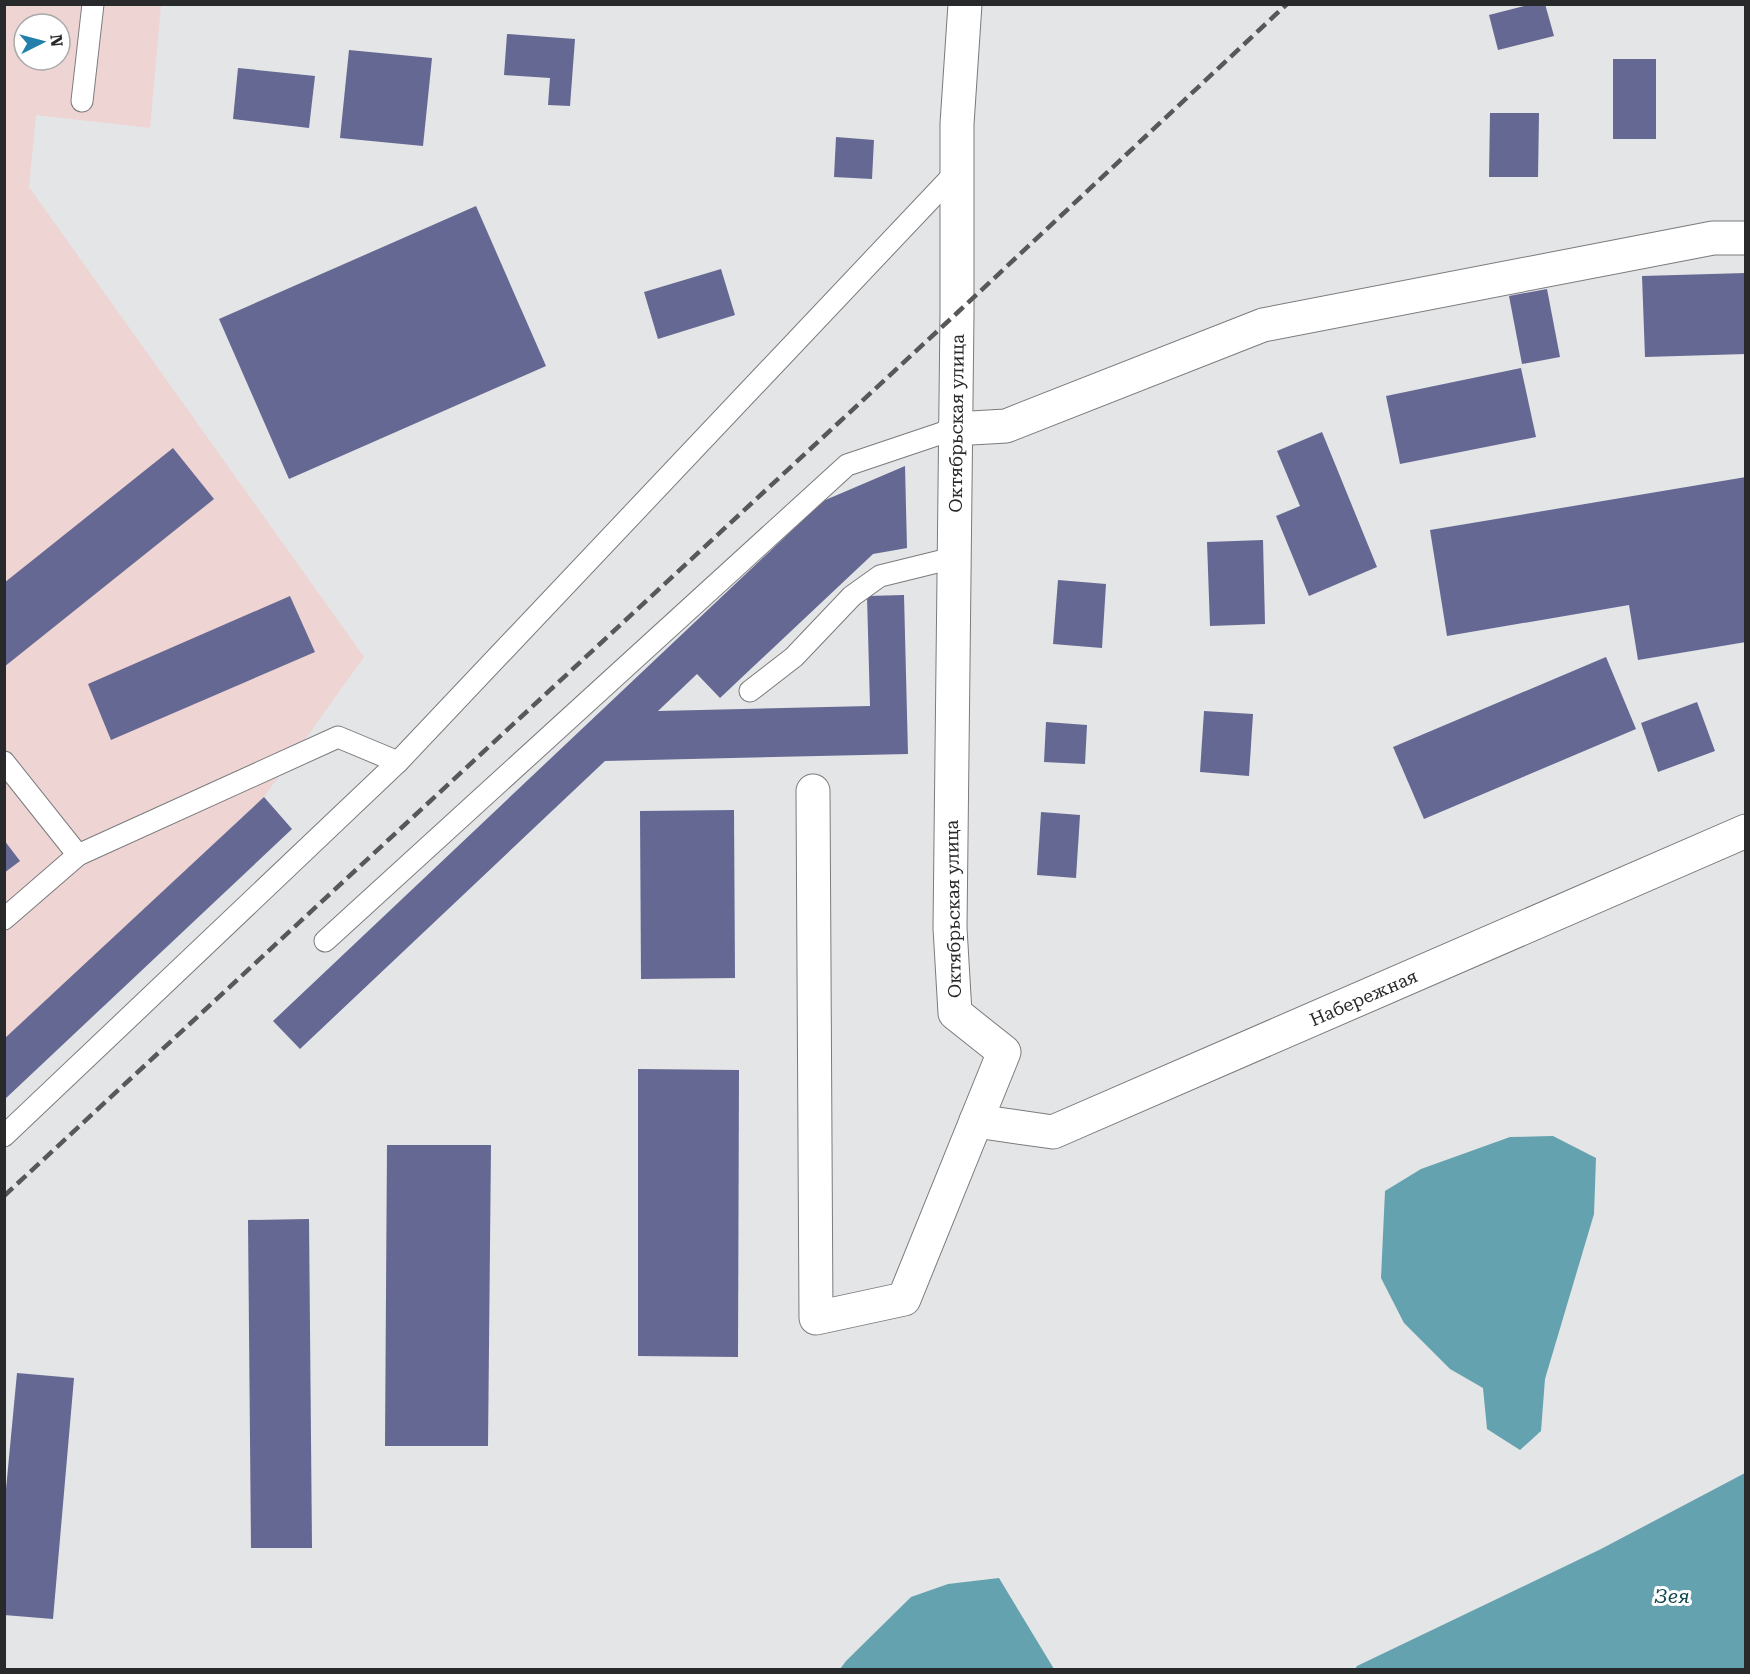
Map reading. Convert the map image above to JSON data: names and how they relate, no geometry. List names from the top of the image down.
{
  "streets": {
    "street": ["Октябрьская улица", "Набережная"]
  },
  "crossings": [
    ["Октябрьская улица", "Набережная"]
  ],
  "water": ["Зея"],
  "north": "right"
}
